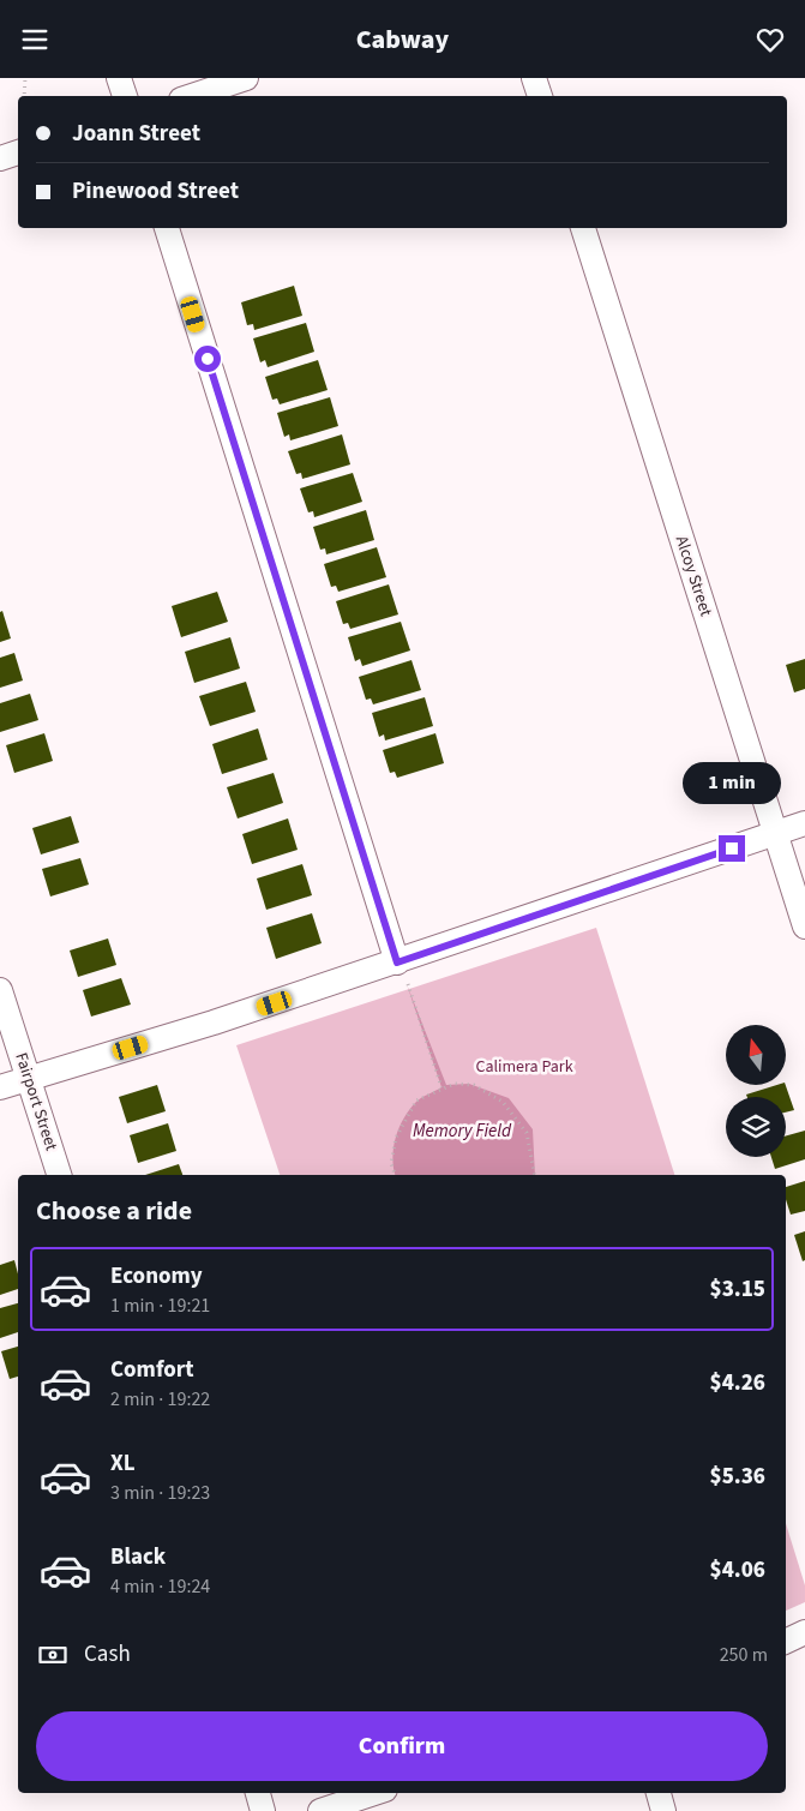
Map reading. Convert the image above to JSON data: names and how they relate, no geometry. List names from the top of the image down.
{
  "streets": {
    "street": ["Alcoy Street", "Fairport Street"]
  },
  "water": ["Memory Field"],
  "parks": ["Calimera Park"],
  "north": "top",
  "page": {
    "header": "Cabway",
    "banner": ["Joann Street", "Pinewood Street"],
    "bubble": "1 min",
    "heading": "Choose a ride",
    "list": [
      {
        "name": "Economy",
        "note": "1 min · 19:21",
        "value": "$3.15"
      },
      {
        "name": "Comfort",
        "note": "2 min · 19:22",
        "value": "$4.26"
      },
      {
        "name": "XL",
        "note": "3 min · 19:23",
        "value": "$5.36"
      },
      {
        "name": "Black",
        "note": "4 min · 19:24",
        "value": "$4.06"
      }
    ],
    "pay": ["Cash", "250 m"],
    "buttons": "Confirm"
  }
}
